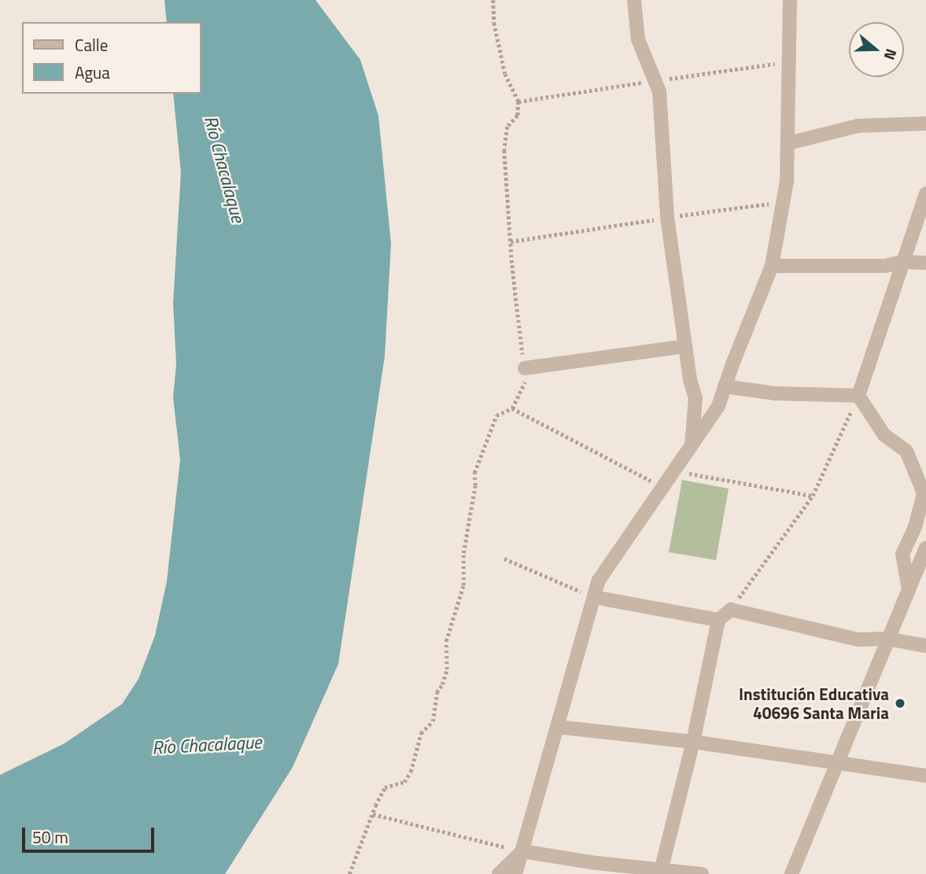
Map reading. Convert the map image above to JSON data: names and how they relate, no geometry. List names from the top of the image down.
{
  "water": ["Río Chacalaque"],
  "places": ["Institución Educativa 40696 Santa Maria"],
  "legend": ["Calle", "Agua"],
  "scale_bar": "50 m",
  "north": "right"
}
